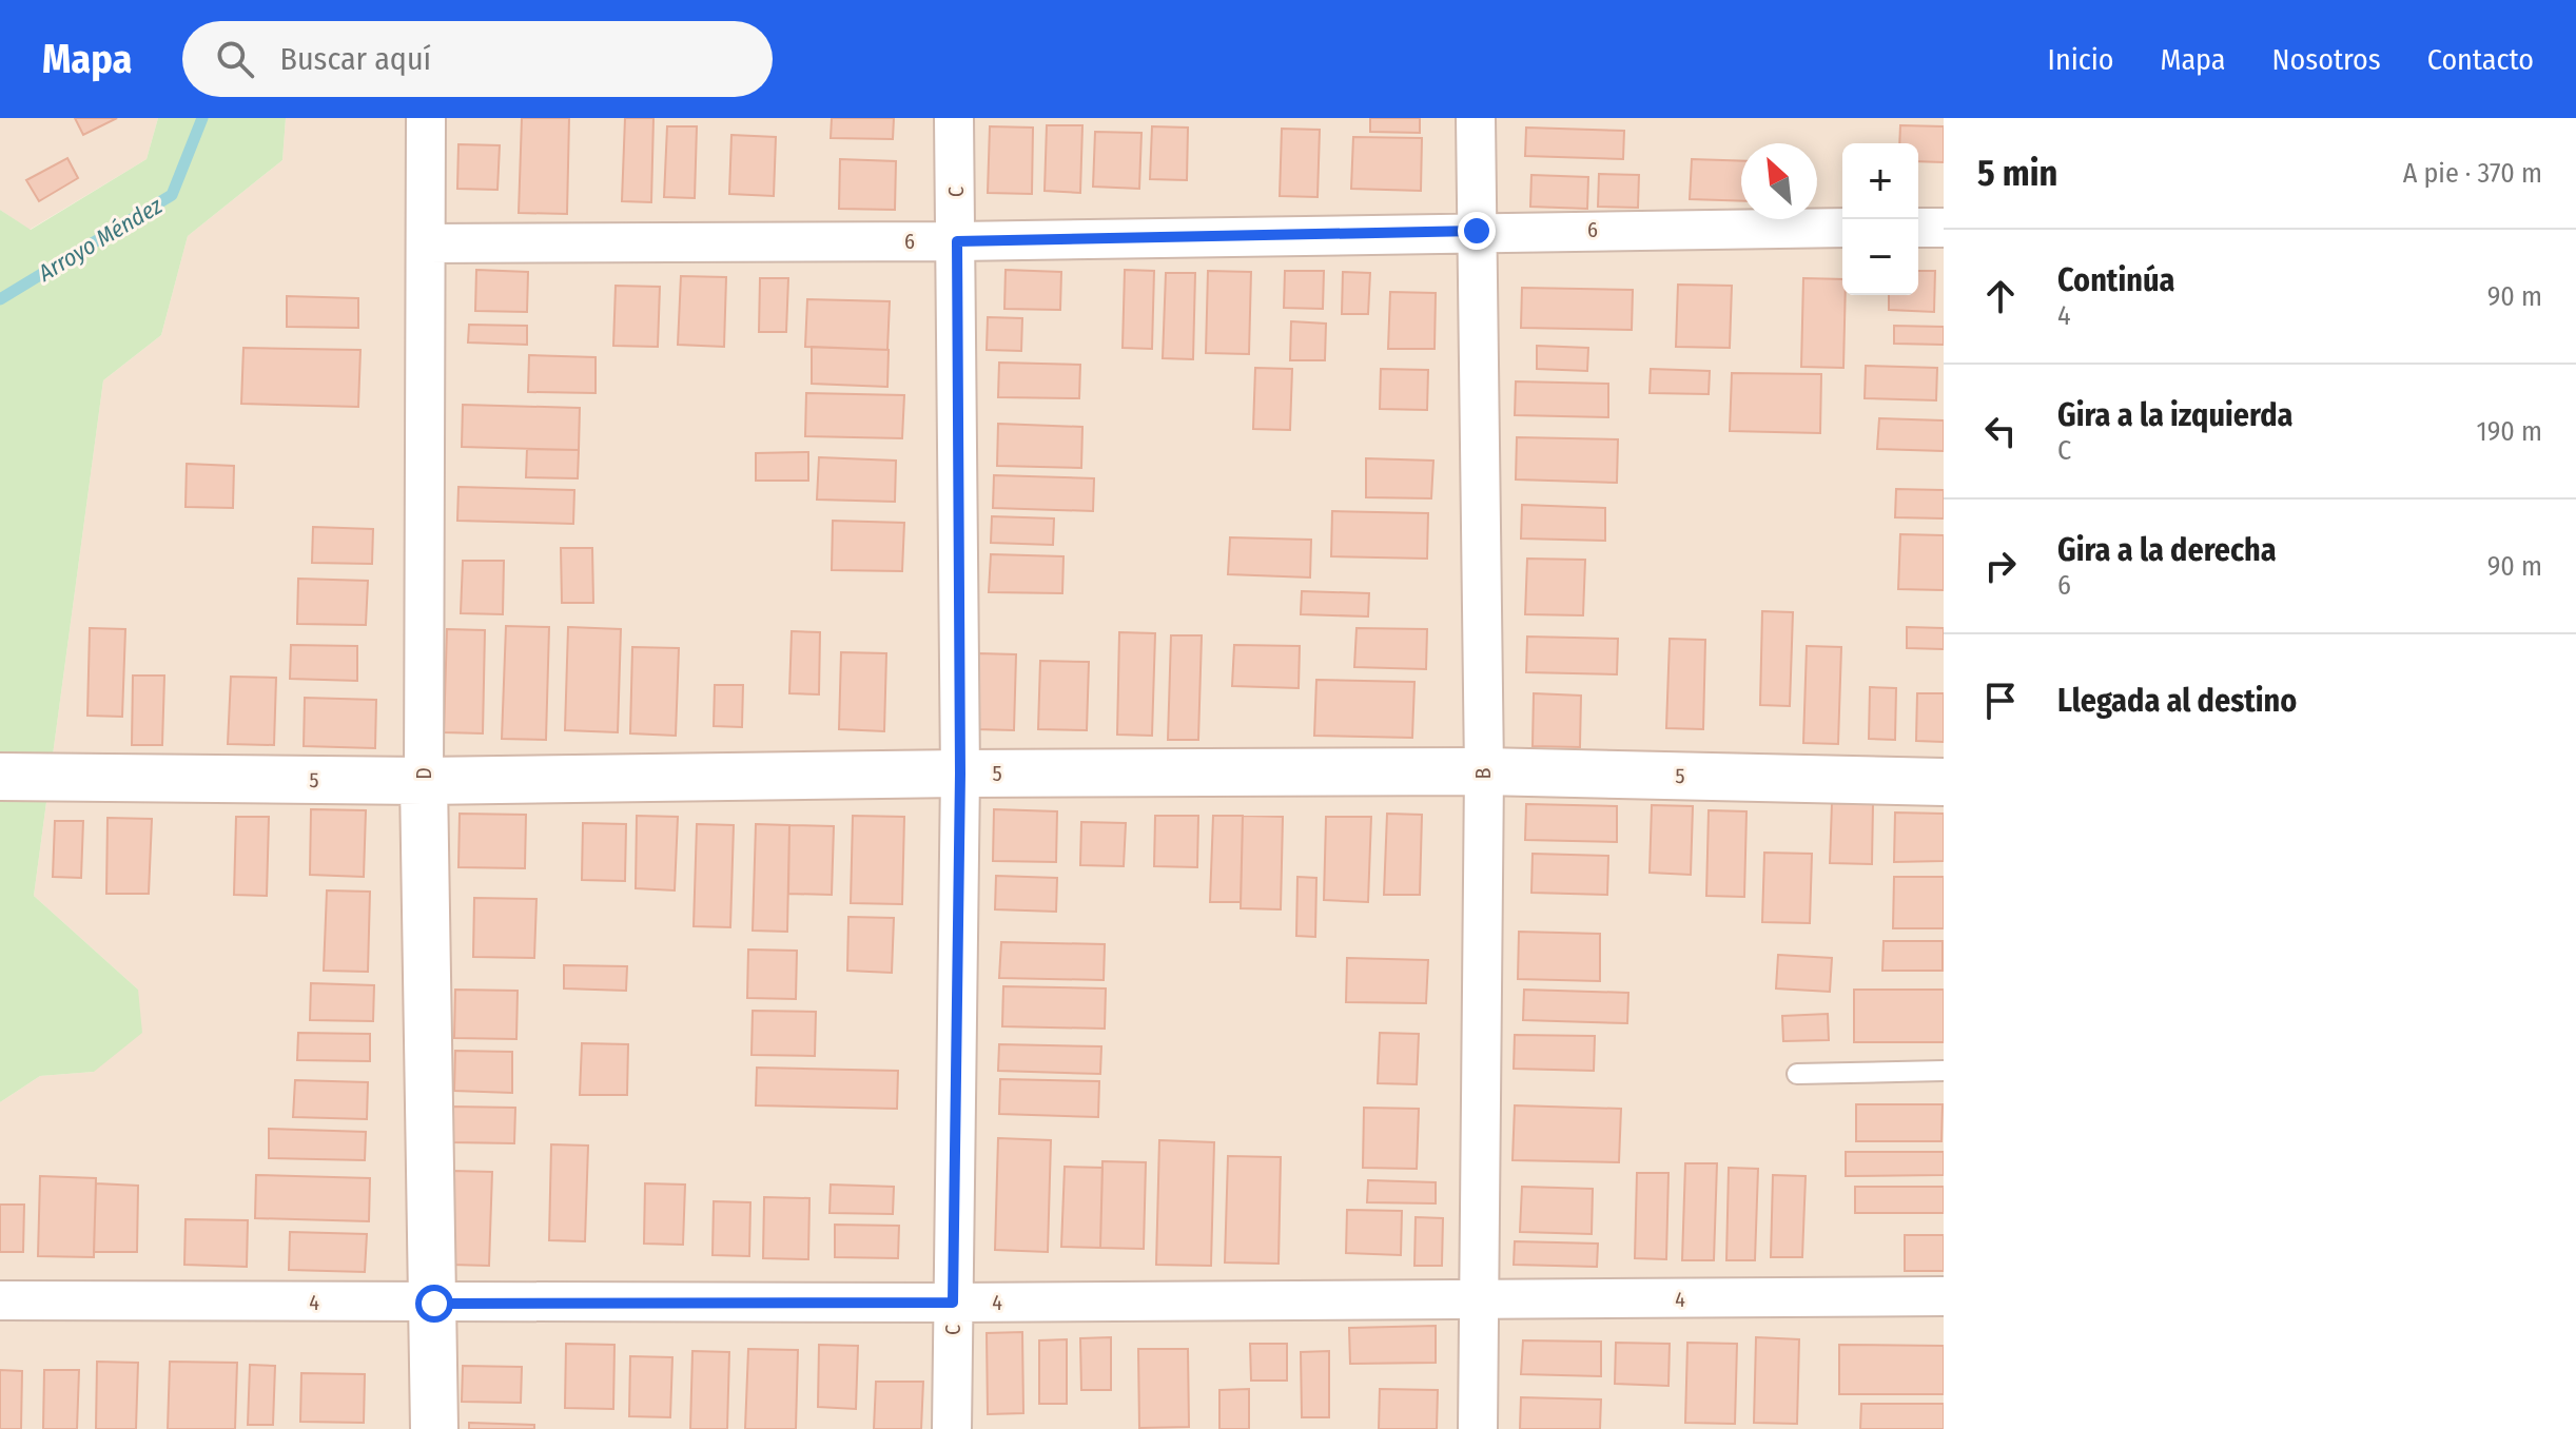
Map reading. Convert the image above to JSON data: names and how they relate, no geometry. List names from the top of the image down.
{
  "streets": {
    "street": [
      "C",
      "6",
      "D",
      "5",
      "B",
      "4"
    ]
  },
  "crossings": [
    ["C", "6"],
    ["C", "5"],
    ["C", "4"],
    ["6", "D"],
    ["6", "B"],
    ["D", "5"],
    ["D", "4"],
    ["5", "B"],
    ["B", "4"]
  ],
  "water": ["Arroyo Méndez"],
  "north": "top left",
  "page": {
    "header": "Mapa",
    "search": "Buscar aquí",
    "nav": [
      "Inicio",
      "Mapa",
      "Nosotros",
      "Contacto"
    ],
    "heading": ["5 min", "A pie · 370 m"],
    "map_buttons": ["+", "−"],
    "list": [
      ["Continúa", "4", "90 m"],
      ["Gira a la izquierda", "C", "190 m"],
      ["Gira a la derecha", "6", "90 m"],
      "Llegada al destino"
    ]
  }
}
